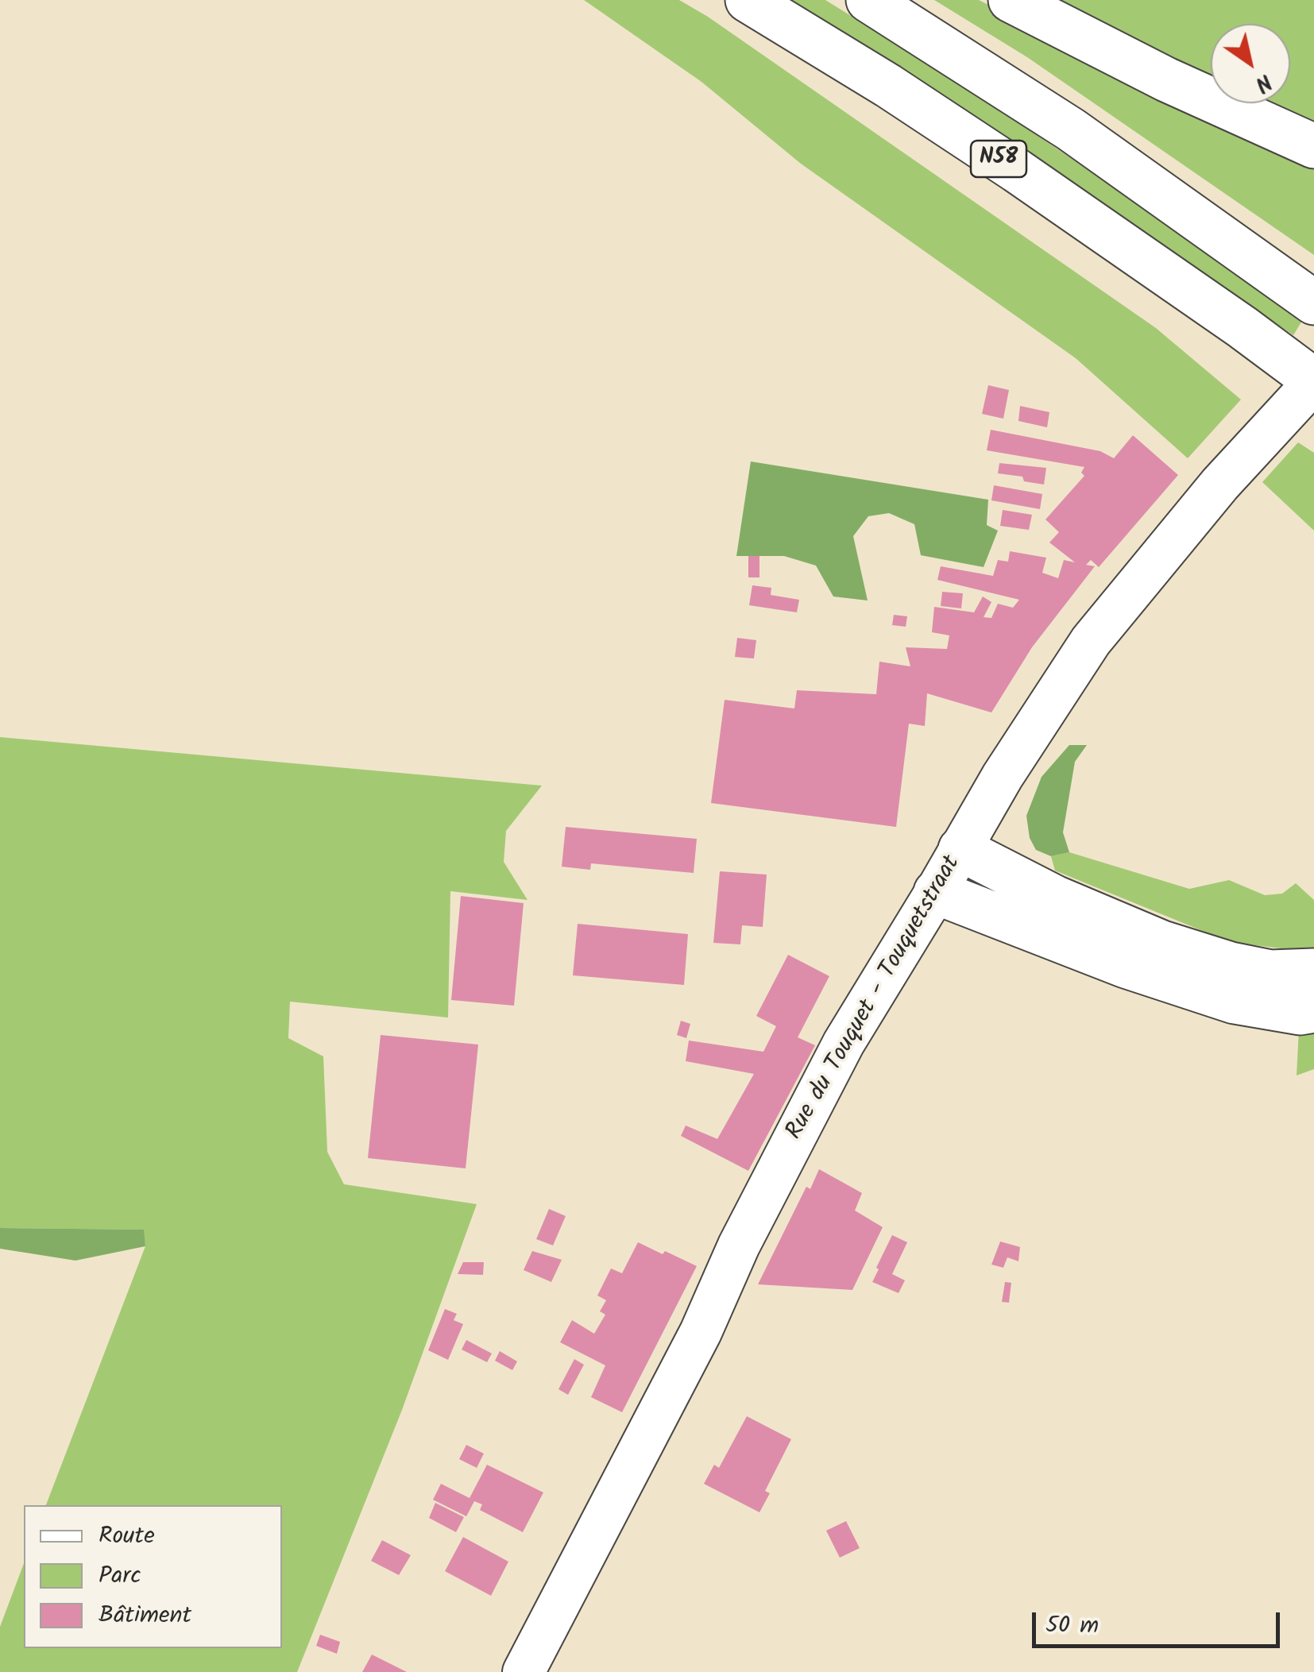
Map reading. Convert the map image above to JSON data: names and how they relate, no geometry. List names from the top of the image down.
{
  "streets": {
    "highway": ["N58"],
    "main road": ["Rue du Touquet - Touquetstraat"]
  },
  "crossings": [
    ["N58", "Rue du Touquet - Touquetstraat"]
  ],
  "legend": ["Route", "Parc", "Bâtiment"],
  "scale_bar": "50 m",
  "north": "bottom right"
}
